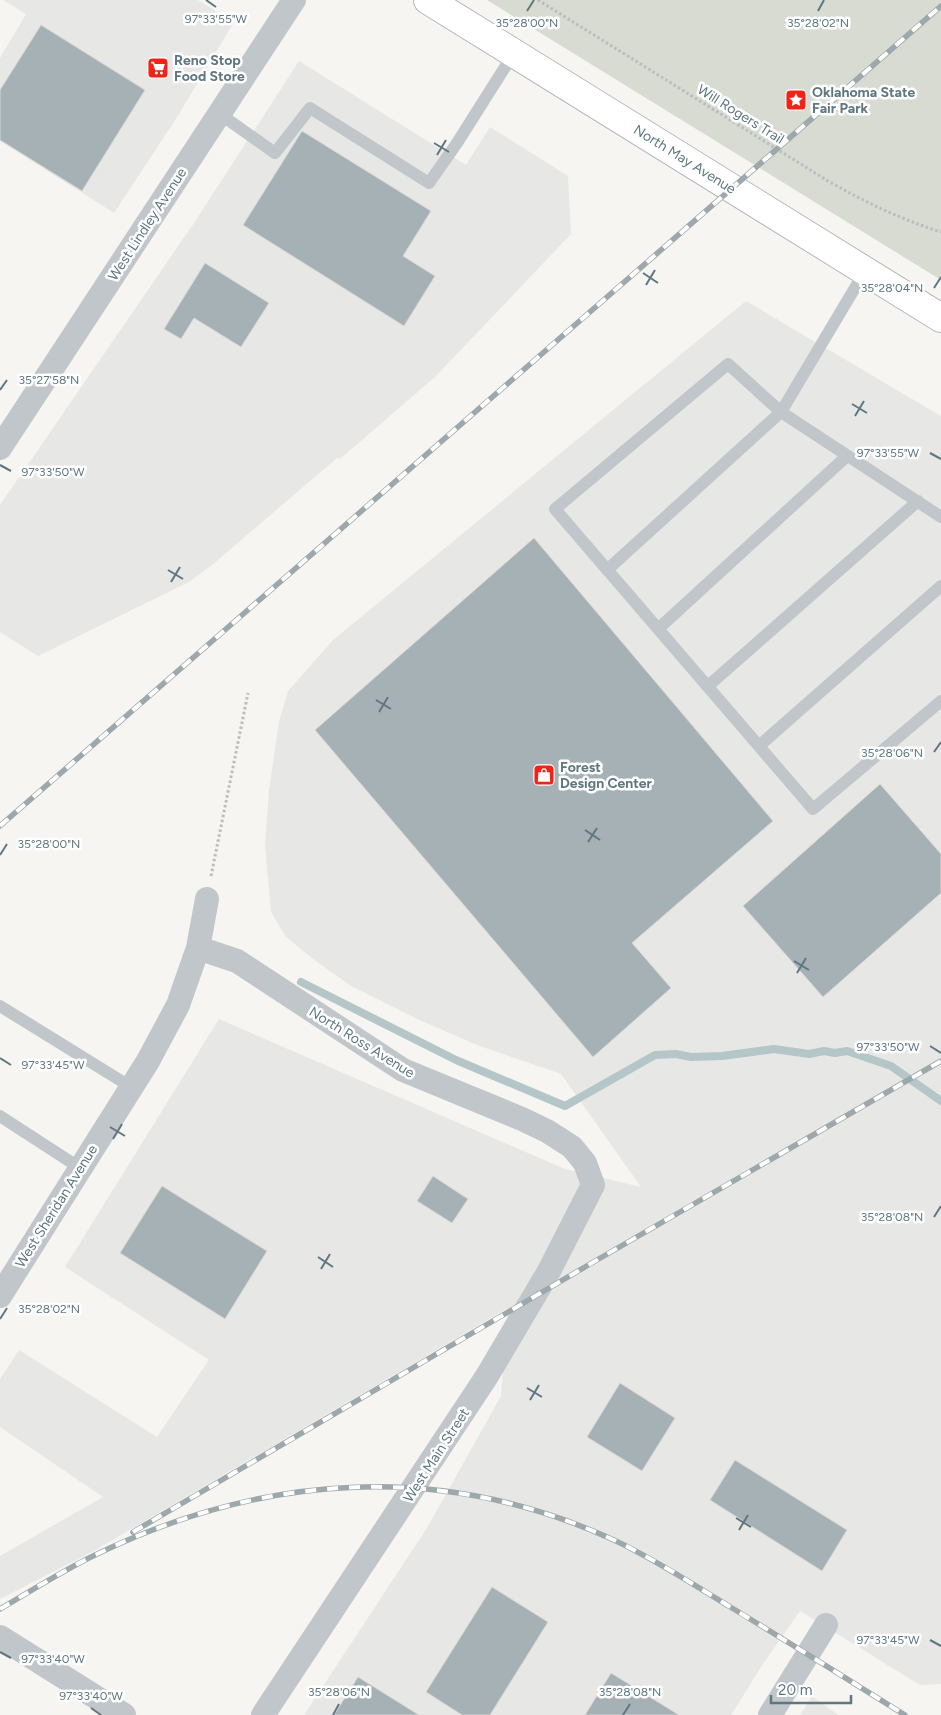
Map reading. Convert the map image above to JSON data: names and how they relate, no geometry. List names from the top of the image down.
{
  "streets": {
    "main road": ["North May Avenue"],
    "street": [
      "West Lindley Avenue",
      "North Ross Avenue",
      "West Sheridan Avenue",
      "West Main Street"
    ],
    "path": ["Will Rogers Trail"]
  },
  "crossings": [
    ["North Ross Avenue", "West Sheridan Avenue"],
    ["North Ross Avenue", "West Main Street"]
  ],
  "places": {
    "supermarket": ["Reno Stop Food Store"],
    "place": ["Oklahoma State Fair Park"],
    "shop": ["Forest Design Center"]
  },
  "scale_bar": "20 m",
  "coordinates": [
    "97°33'55\"W",
    "35°28'00\"N",
    "35°28'02\"N",
    "35°28'04\"N",
    "35°27'58\"N",
    "97°33'50\"W",
    "35°28'06\"N",
    "97°33'45\"W",
    "35°28'08\"N",
    "97°33'40\"W"
  ]
}
